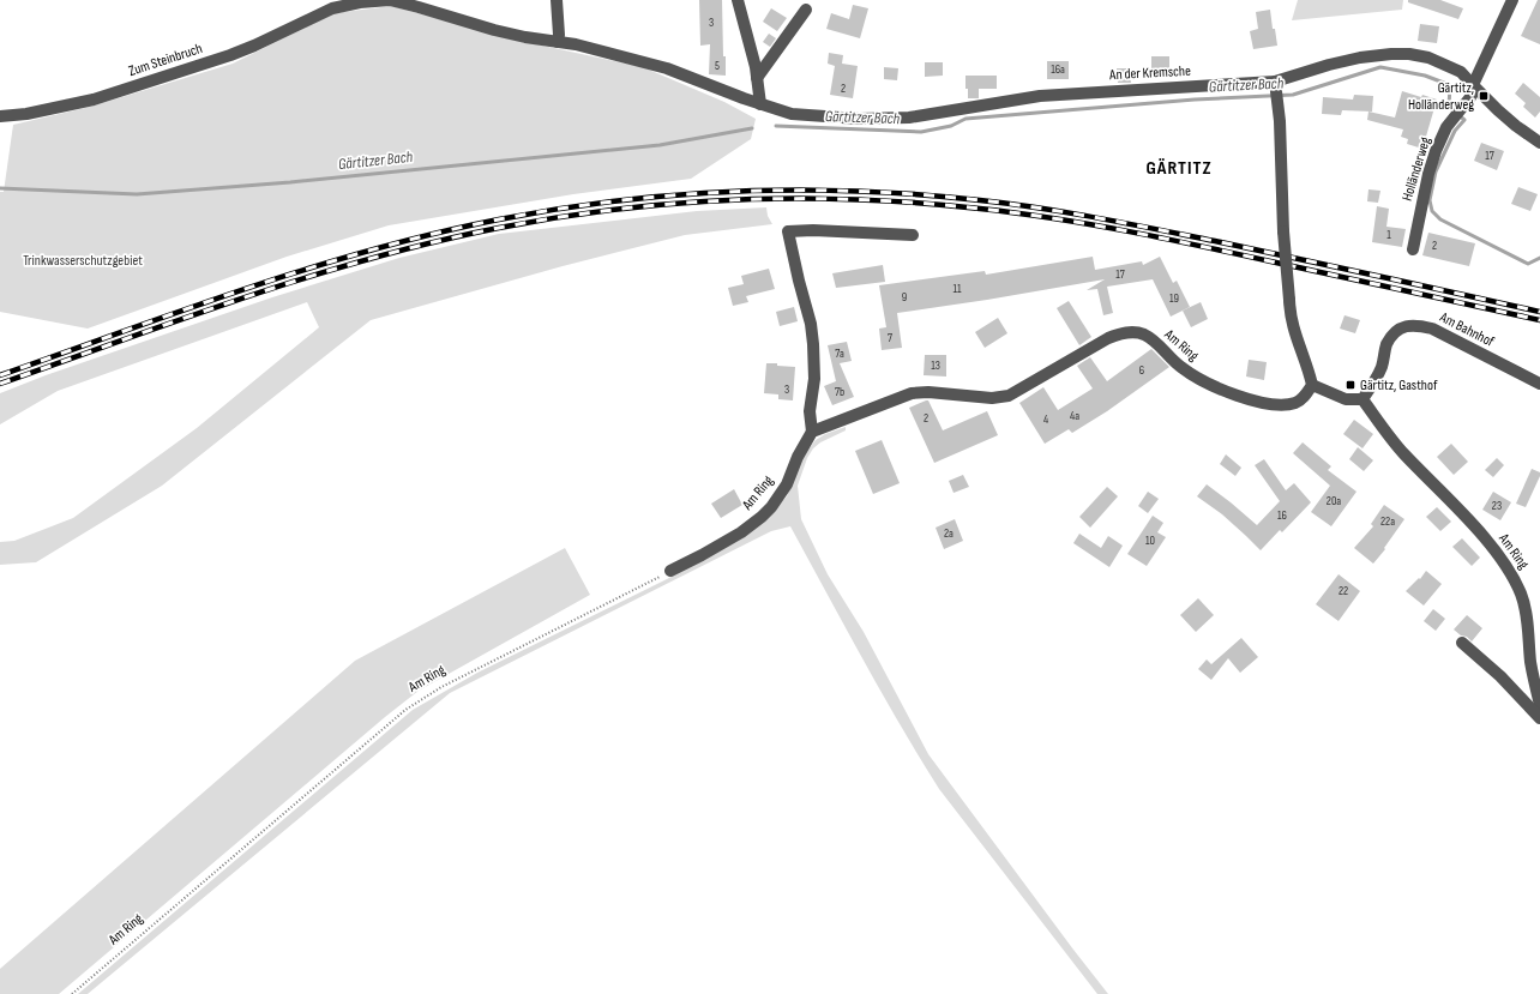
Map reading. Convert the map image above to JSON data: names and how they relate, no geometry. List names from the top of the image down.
{
  "streets": {
    "street": [
      "Zum Steinbruch",
      "An der Kremsche",
      "Holländerweg",
      "Am Bahnhof",
      "Am Ring"
    ]
  },
  "crossings": [
    ["Zum Steinbruch", "An der Kremsche"],
    ["An der Kremsche", "Holländerweg"],
    ["Am Bahnhof", "Am Ring"]
  ],
  "districts": ["GÄRTITZ"],
  "water": ["Gärtitzer Bach"],
  "parks": ["Trinkwasserschutzgebiet"],
  "places": {
    "transit": ["Gärtitz, Holländerweg", "Gärtitz, Gasthof"]
  },
  "house_numbers": [
    "3",
    "5",
    "16a",
    "2",
    "17",
    "1",
    "2",
    "17",
    "11",
    "9",
    "19",
    "7",
    "7a",
    "13",
    "6",
    "3",
    "7b",
    "4a",
    "2",
    "4",
    "20a",
    "23",
    "16",
    "22a",
    "2a",
    "10",
    "22"
  ]
}
